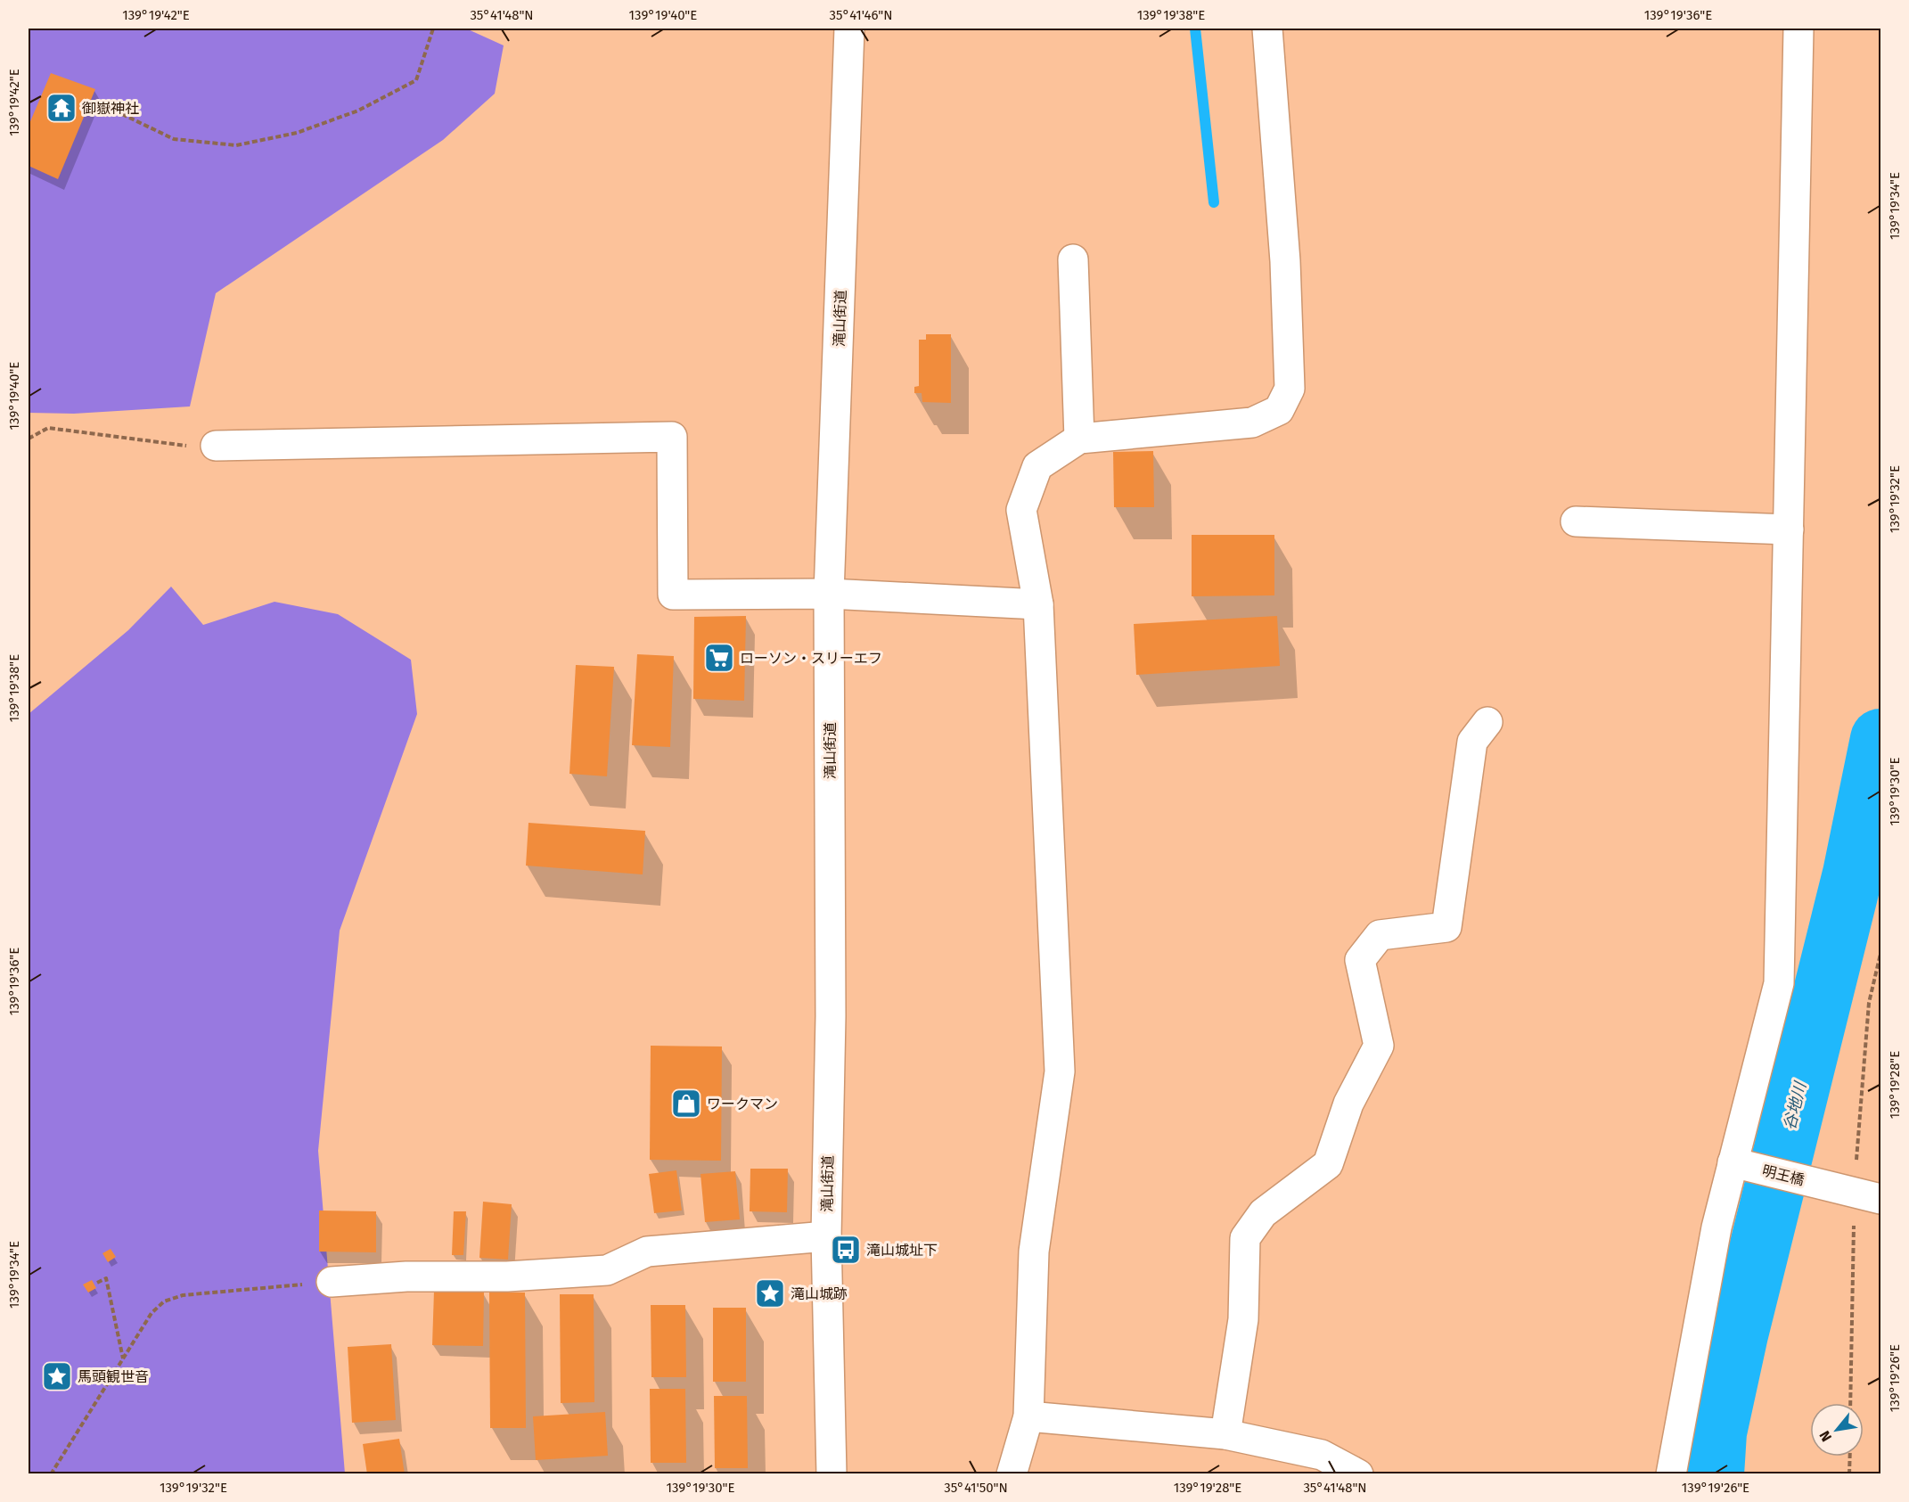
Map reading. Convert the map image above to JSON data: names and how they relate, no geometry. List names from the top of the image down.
{
  "streets": {
    "main road": ["滝山街道", "明王橋"]
  },
  "water": ["谷地川"],
  "places": {
    "temple": ["御嶽神社"],
    "supermarket": ["ローソン・スリーエフ"],
    "shop": ["ワークマン"],
    "bus stop": ["滝山城址下"],
    "place": ["滝山城跡", "馬頭観世音"]
  },
  "north": "bottom left",
  "coordinates": [
    "139°19'42\"E",
    "35°41'48\"N",
    "139°19'40\"E",
    "35°41'46\"N",
    "139°19'38\"E",
    "139°19'36\"E",
    "139°19'34\"E",
    "139°19'32\"E",
    "139°19'30\"E",
    "139°19'28\"E",
    "139°19'26\"E",
    "35°41'50\"N"
  ]
}
